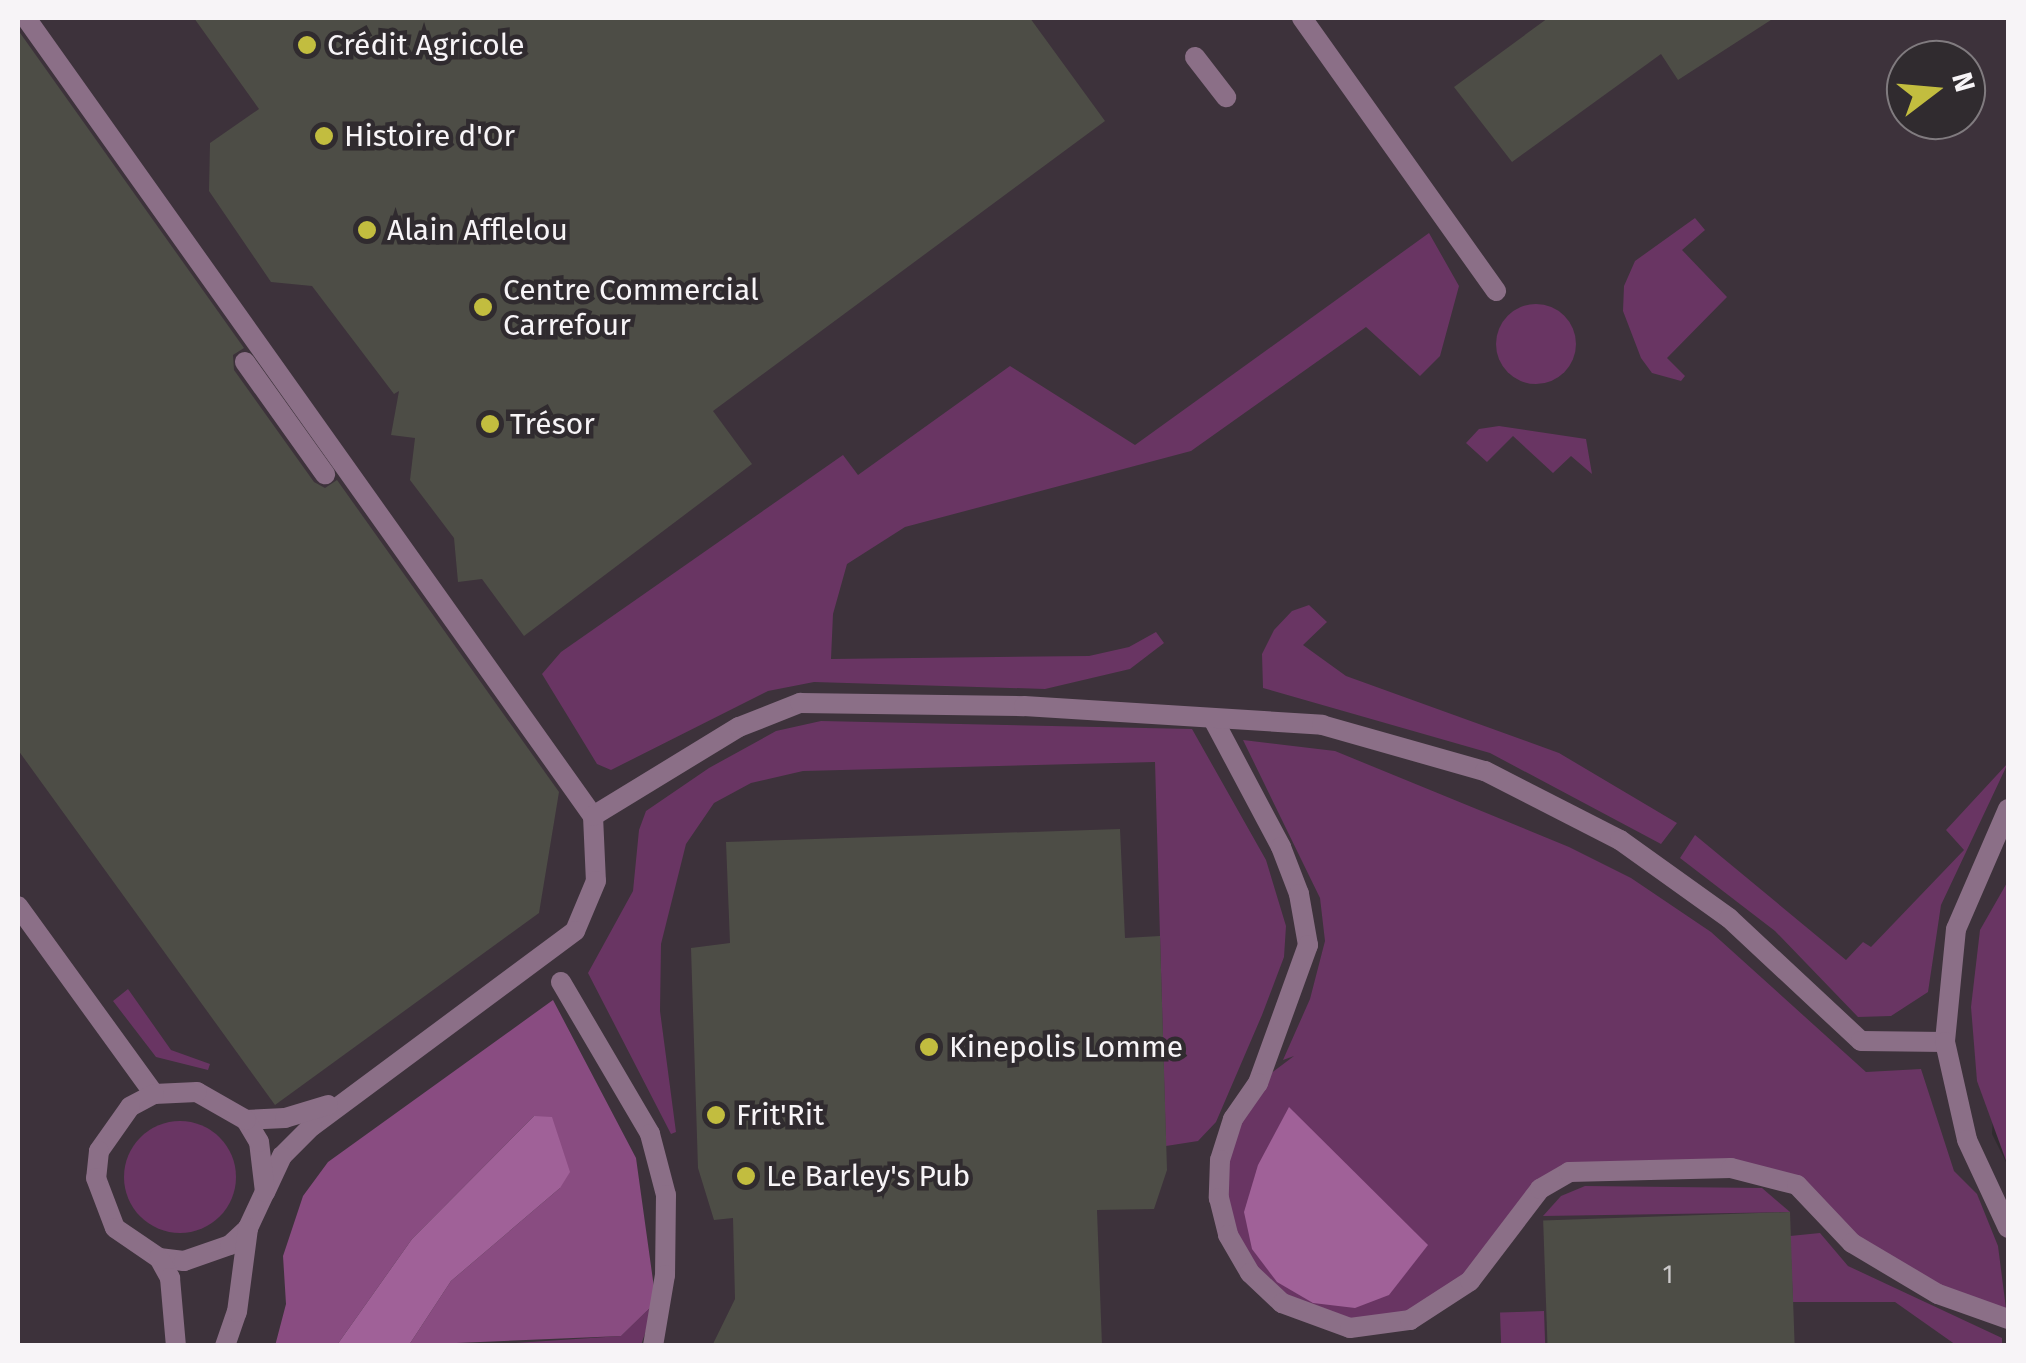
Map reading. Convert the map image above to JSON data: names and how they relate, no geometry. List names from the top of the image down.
{
  "places": [
    "Crédit Agricole",
    "Histoire d'Or",
    "Alain Afflelou",
    "Centre Commercial Carrefour",
    "Trésor",
    "Kinepolis Lomme",
    "Frit'Rit",
    "Le Barley's Pub"
  ],
  "house_numbers": ["1"],
  "north": "right"
}
